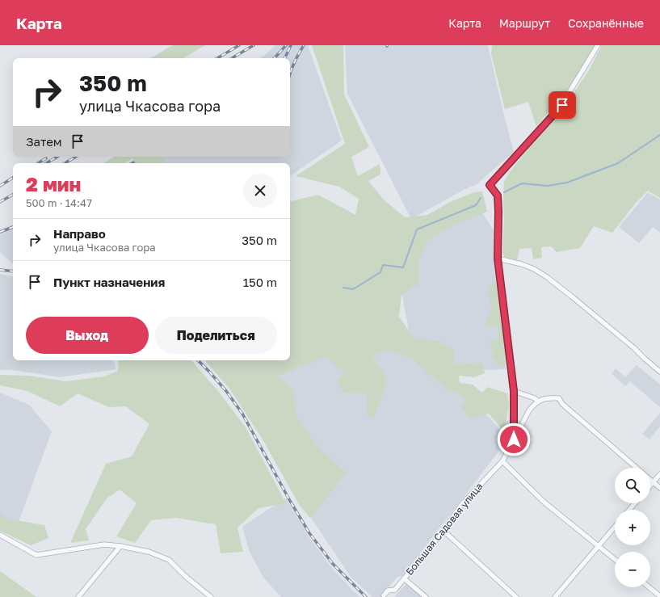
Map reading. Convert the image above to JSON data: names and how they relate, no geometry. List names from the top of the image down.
{
  "streets": {
    "street": ["Большая Садовая улица"]
  },
  "page": {
    "header": "Карта",
    "nav": ["Карта", "Маршрут", "Сохранённые"],
    "turn": ["350 m", "улица Чкасова гора"],
    "then": "Затем",
    "heading": ["2 мин", "500 m · 14:47"],
    "list": [
      {
        "name": "Направо",
        "note": "улица Чкасова гора",
        "value": "350 m"
      },
      {
        "name": "Пункт назначения",
        "value": "150 m"
      }
    ],
    "buttons": ["Выход", "Поделиться"],
    "map_buttons": ["+", "−"]
  }
}
